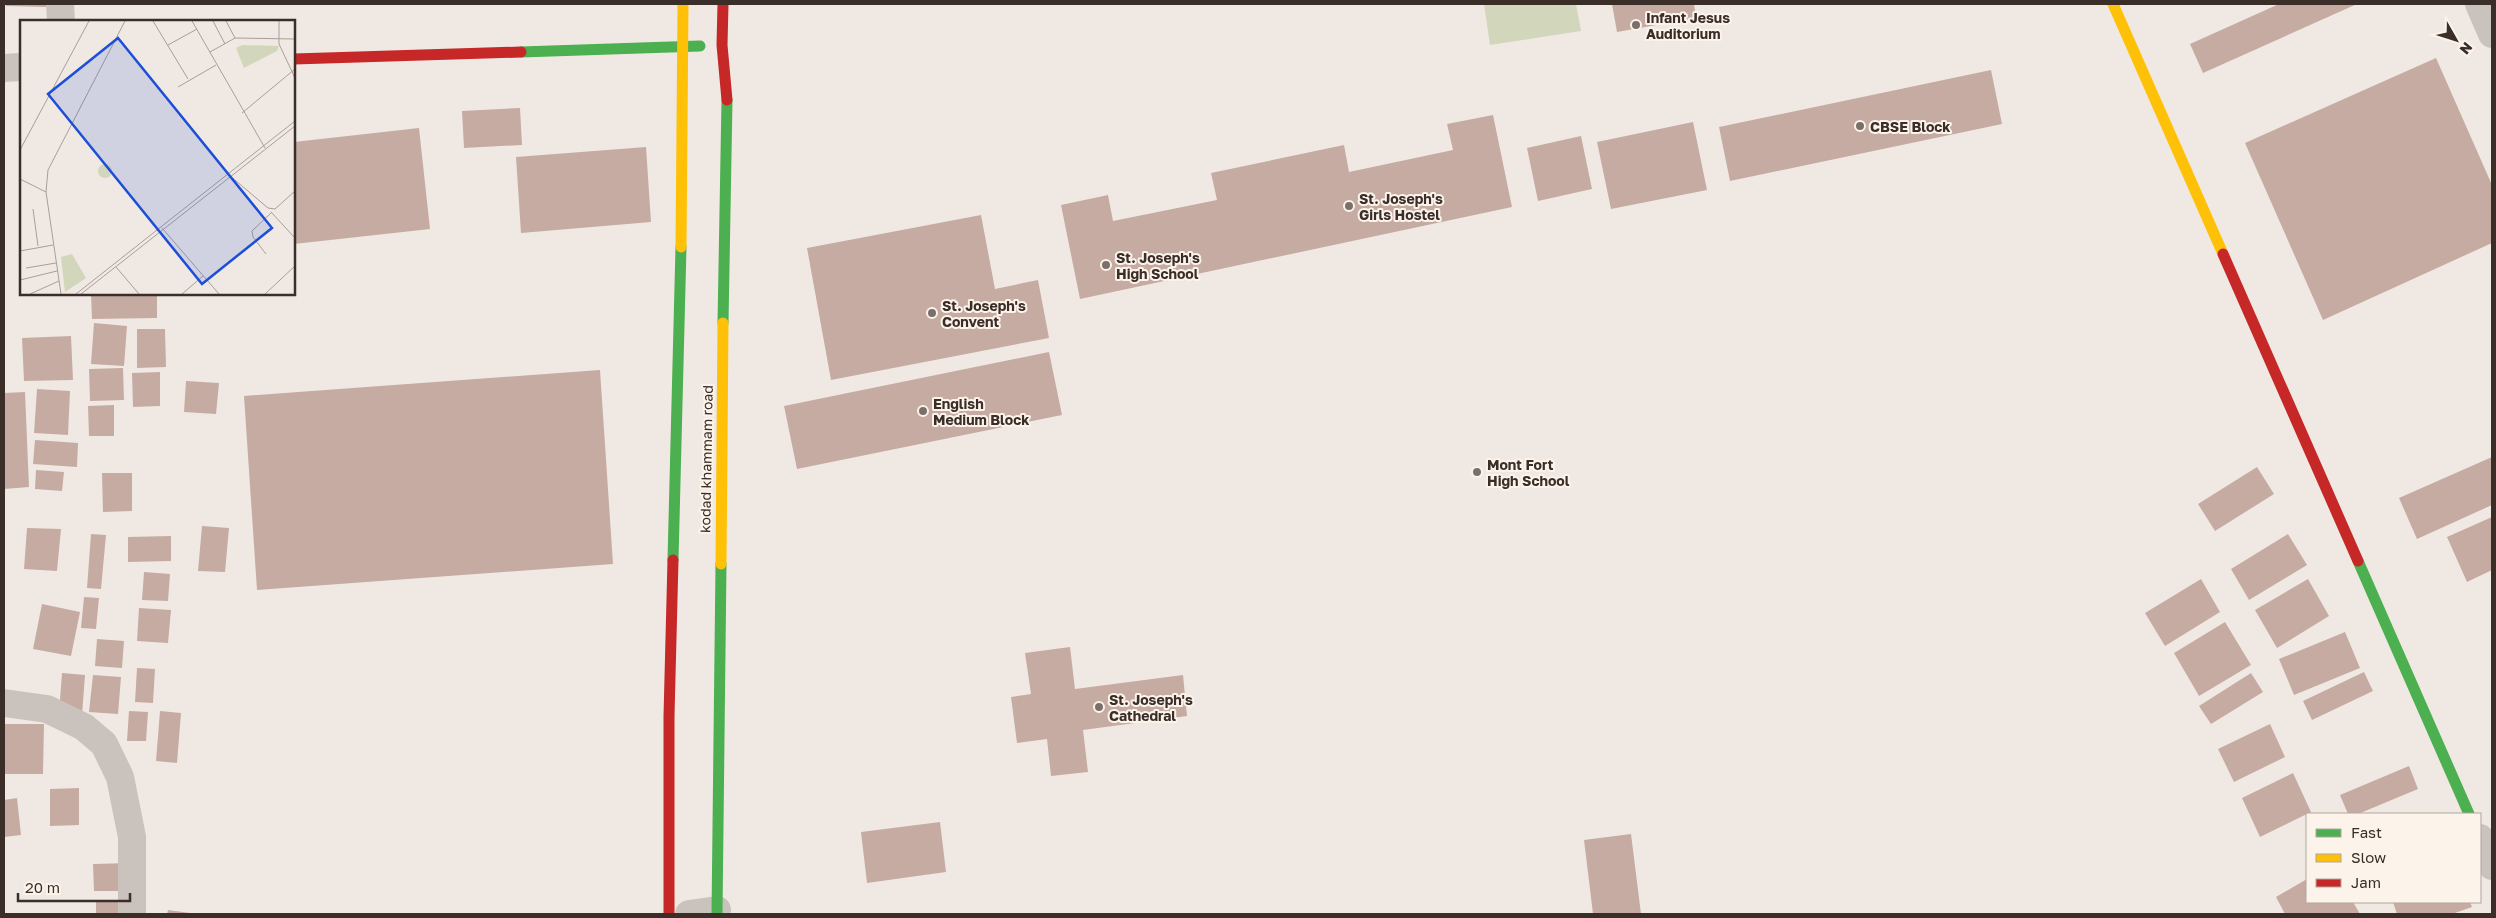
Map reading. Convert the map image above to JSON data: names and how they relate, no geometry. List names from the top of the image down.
{
  "streets": {
    "main road": ["kodad khammam road"]
  },
  "places": [
    "Infant Jesus Auditorium",
    "CBSE Block",
    "St. Joseph's Girls Hostel",
    "St. Joseph's High School",
    "St. Joseph's Convent",
    "English Medium Block",
    "Mont Fort High School",
    "St. Joseph's Cathedral"
  ],
  "legend": ["Fast", "Slow", "Jam"],
  "scale_bar": "20 m",
  "north": "bottom right"
}
